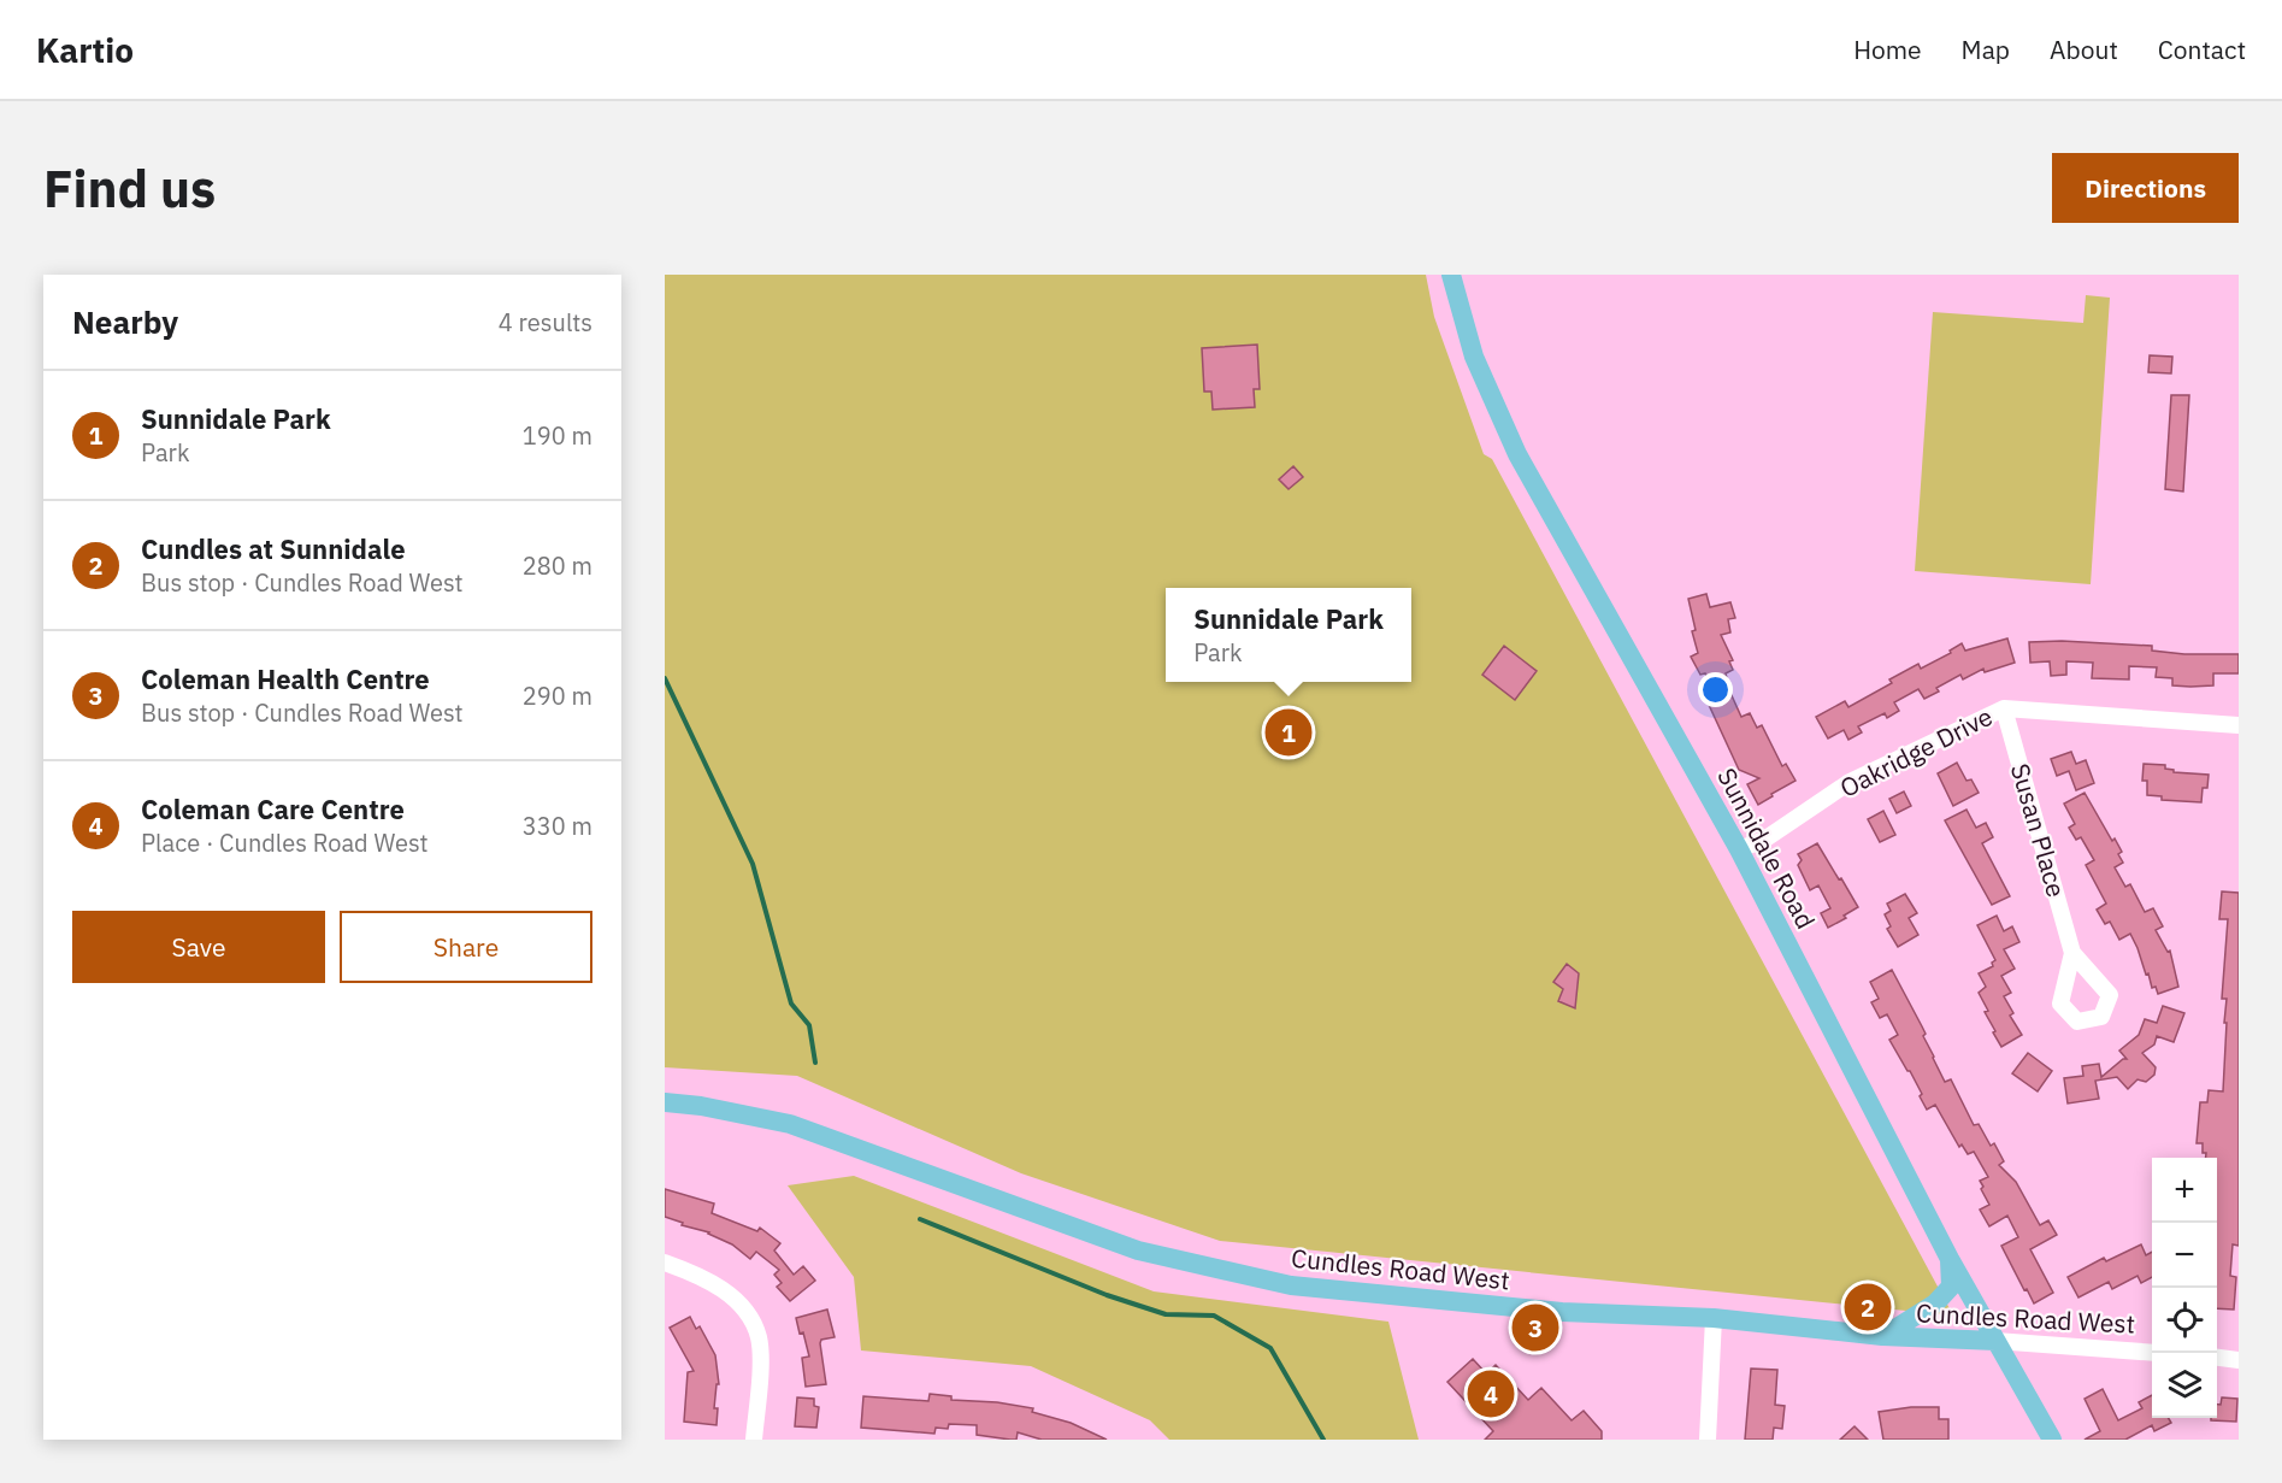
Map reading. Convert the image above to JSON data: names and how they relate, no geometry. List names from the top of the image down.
{
  "streets": {
    "main road": ["Sunnidale Road", "Cundles Road West"],
    "street": ["Oakridge Drive", "Susan Place"]
  },
  "crossings": [
    ["Oakridge Drive", "Susan Place"],
    ["Oakridge Drive", "Sunnidale Road"],
    ["Sunnidale Road", "Cundles Road West"]
  ],
  "page": {
    "header": "Kartio",
    "nav": [
      "Home",
      "Map",
      "About",
      "Contact"
    ],
    "buttons": [
      "Directions",
      ["Save", "Share"]
    ],
    "title": "Find us",
    "heading": ["Nearby", "4 results"],
    "list": [
      {
        "mark": "1",
        "name": "Sunnidale Park",
        "note": "Park",
        "value": "190 m"
      },
      {
        "mark": "2",
        "name": "Cundles at Sunnidale",
        "note": "Bus stop · Cundles Road West",
        "value": "280 m"
      },
      {
        "mark": "3",
        "name": "Coleman Health Centre",
        "note": "Bus stop · Cundles Road West",
        "value": "290 m"
      },
      {
        "mark": "4",
        "name": "Coleman Care Centre",
        "note": "Place · Cundles Road West",
        "value": "330 m"
      }
    ],
    "popup": ["Sunnidale Park", "Park"],
    "pins": [
      "1",
      "2",
      "3",
      "4"
    ],
    "map_buttons": ["+", "−"]
  }
}
